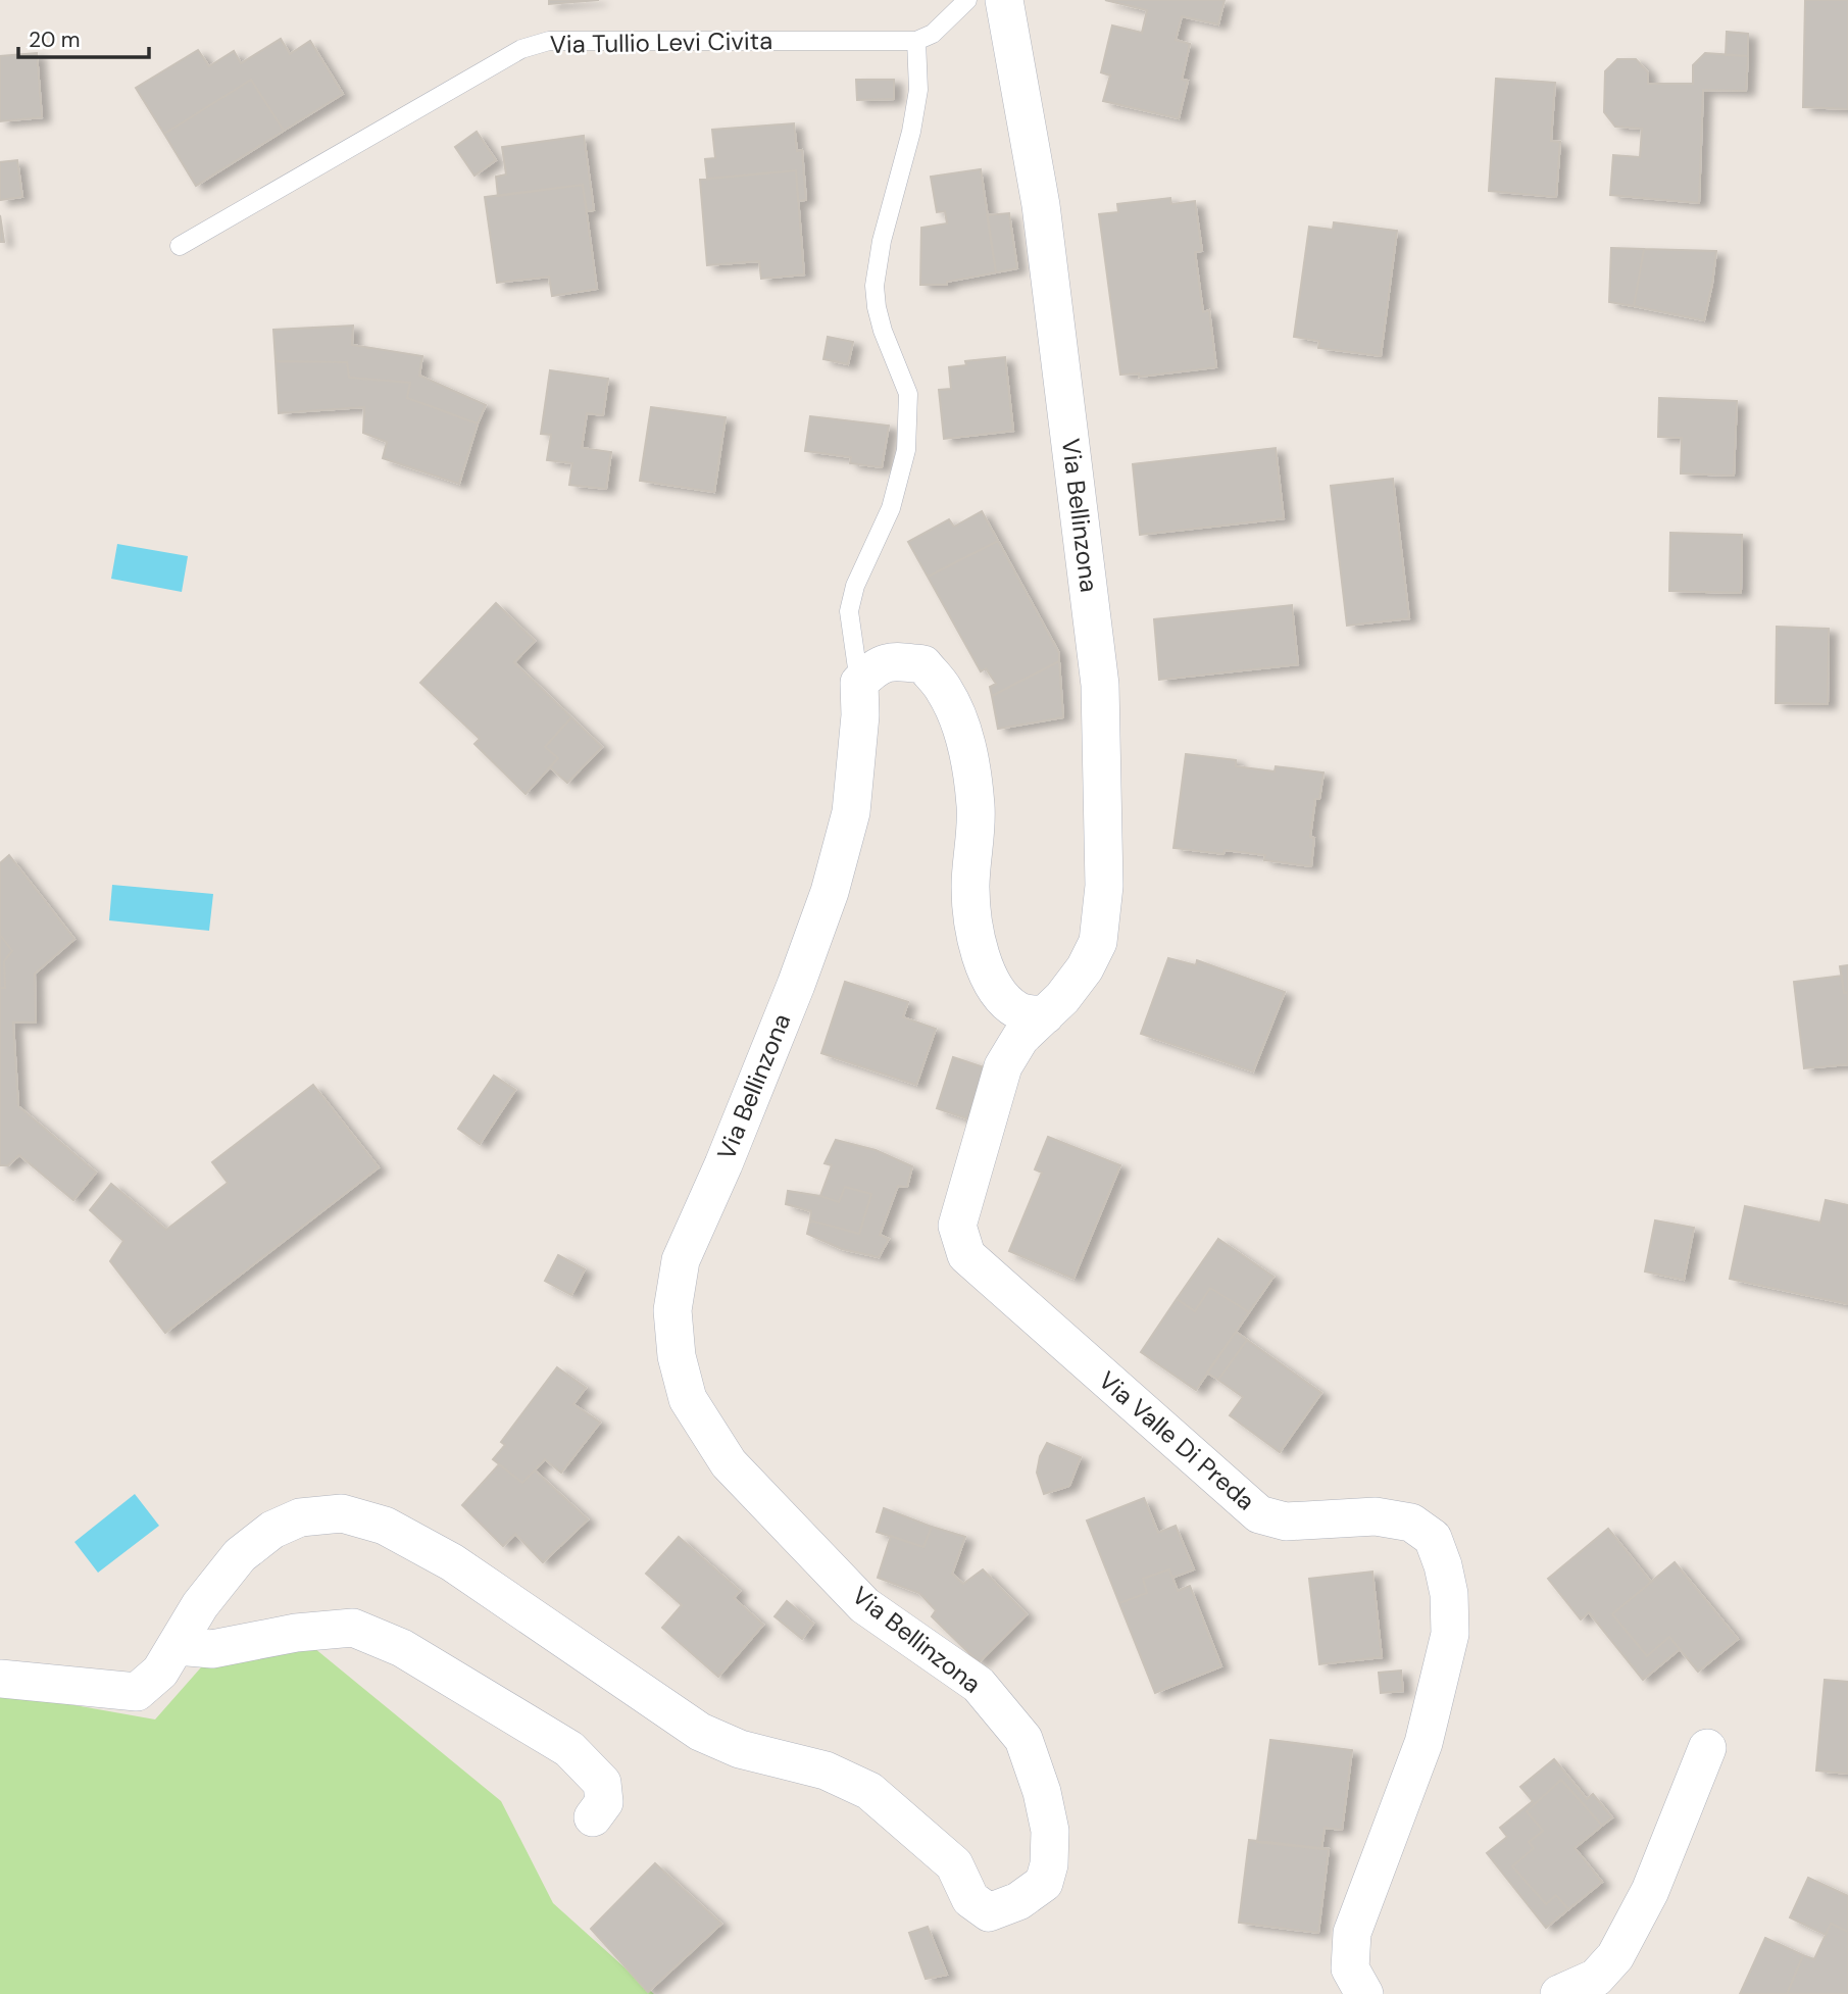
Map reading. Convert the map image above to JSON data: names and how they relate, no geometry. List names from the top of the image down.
{
  "streets": {
    "street": ["Via Bellinzona", "Via Valle Di Preda"],
    "lane": ["Via Tullio Levi Civita"]
  },
  "crossings": [
    ["Via Tullio Levi Civita", "Via Bellinzona"],
    ["Via Bellinzona", "Via Valle Di Preda"]
  ],
  "scale_bar": "20 m"
}
